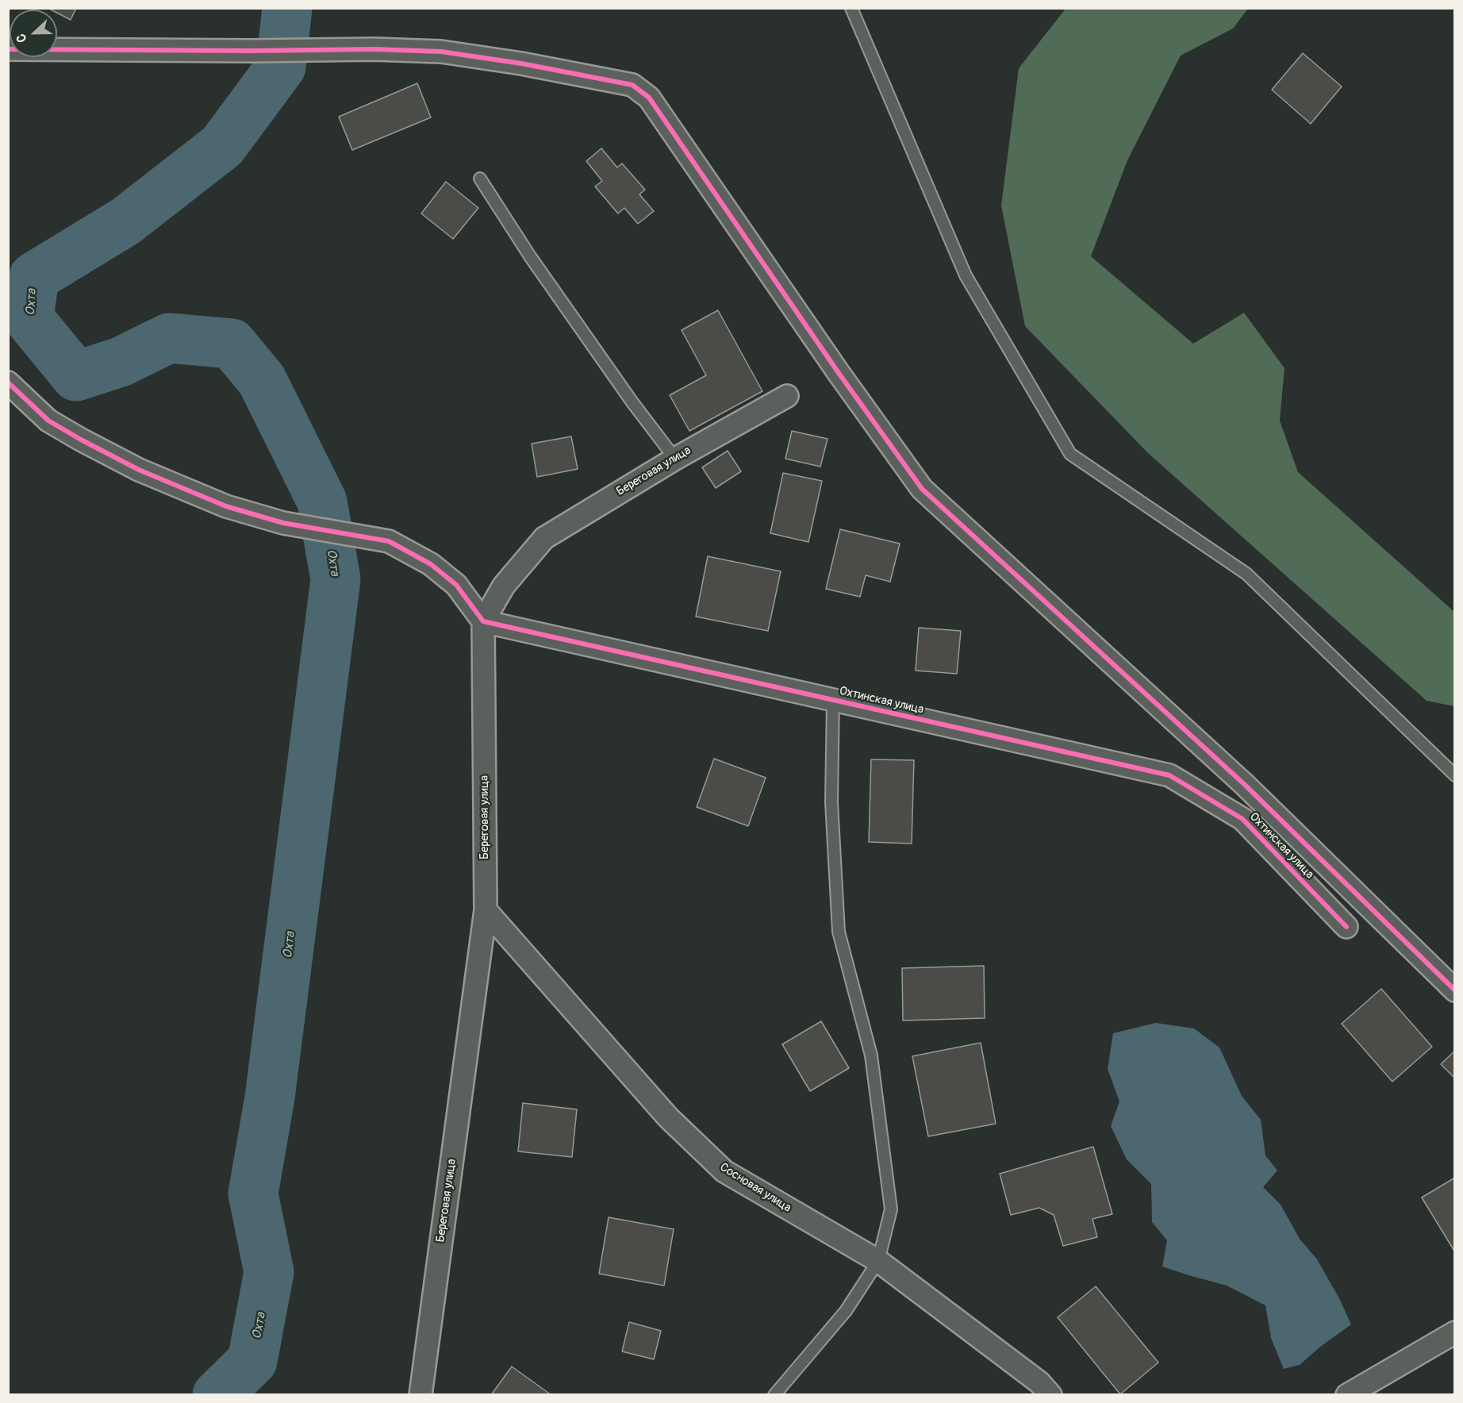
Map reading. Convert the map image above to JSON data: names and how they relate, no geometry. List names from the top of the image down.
{
  "streets": {
    "street": ["Береговая улица", "Охтинская улица", "Сосновая улица"]
  },
  "crossings": [
    ["Береговая улица", "Охтинская улица"],
    ["Береговая улица", "Сосновая улица"]
  ],
  "water": ["Охта"],
  "north": "left"
}
